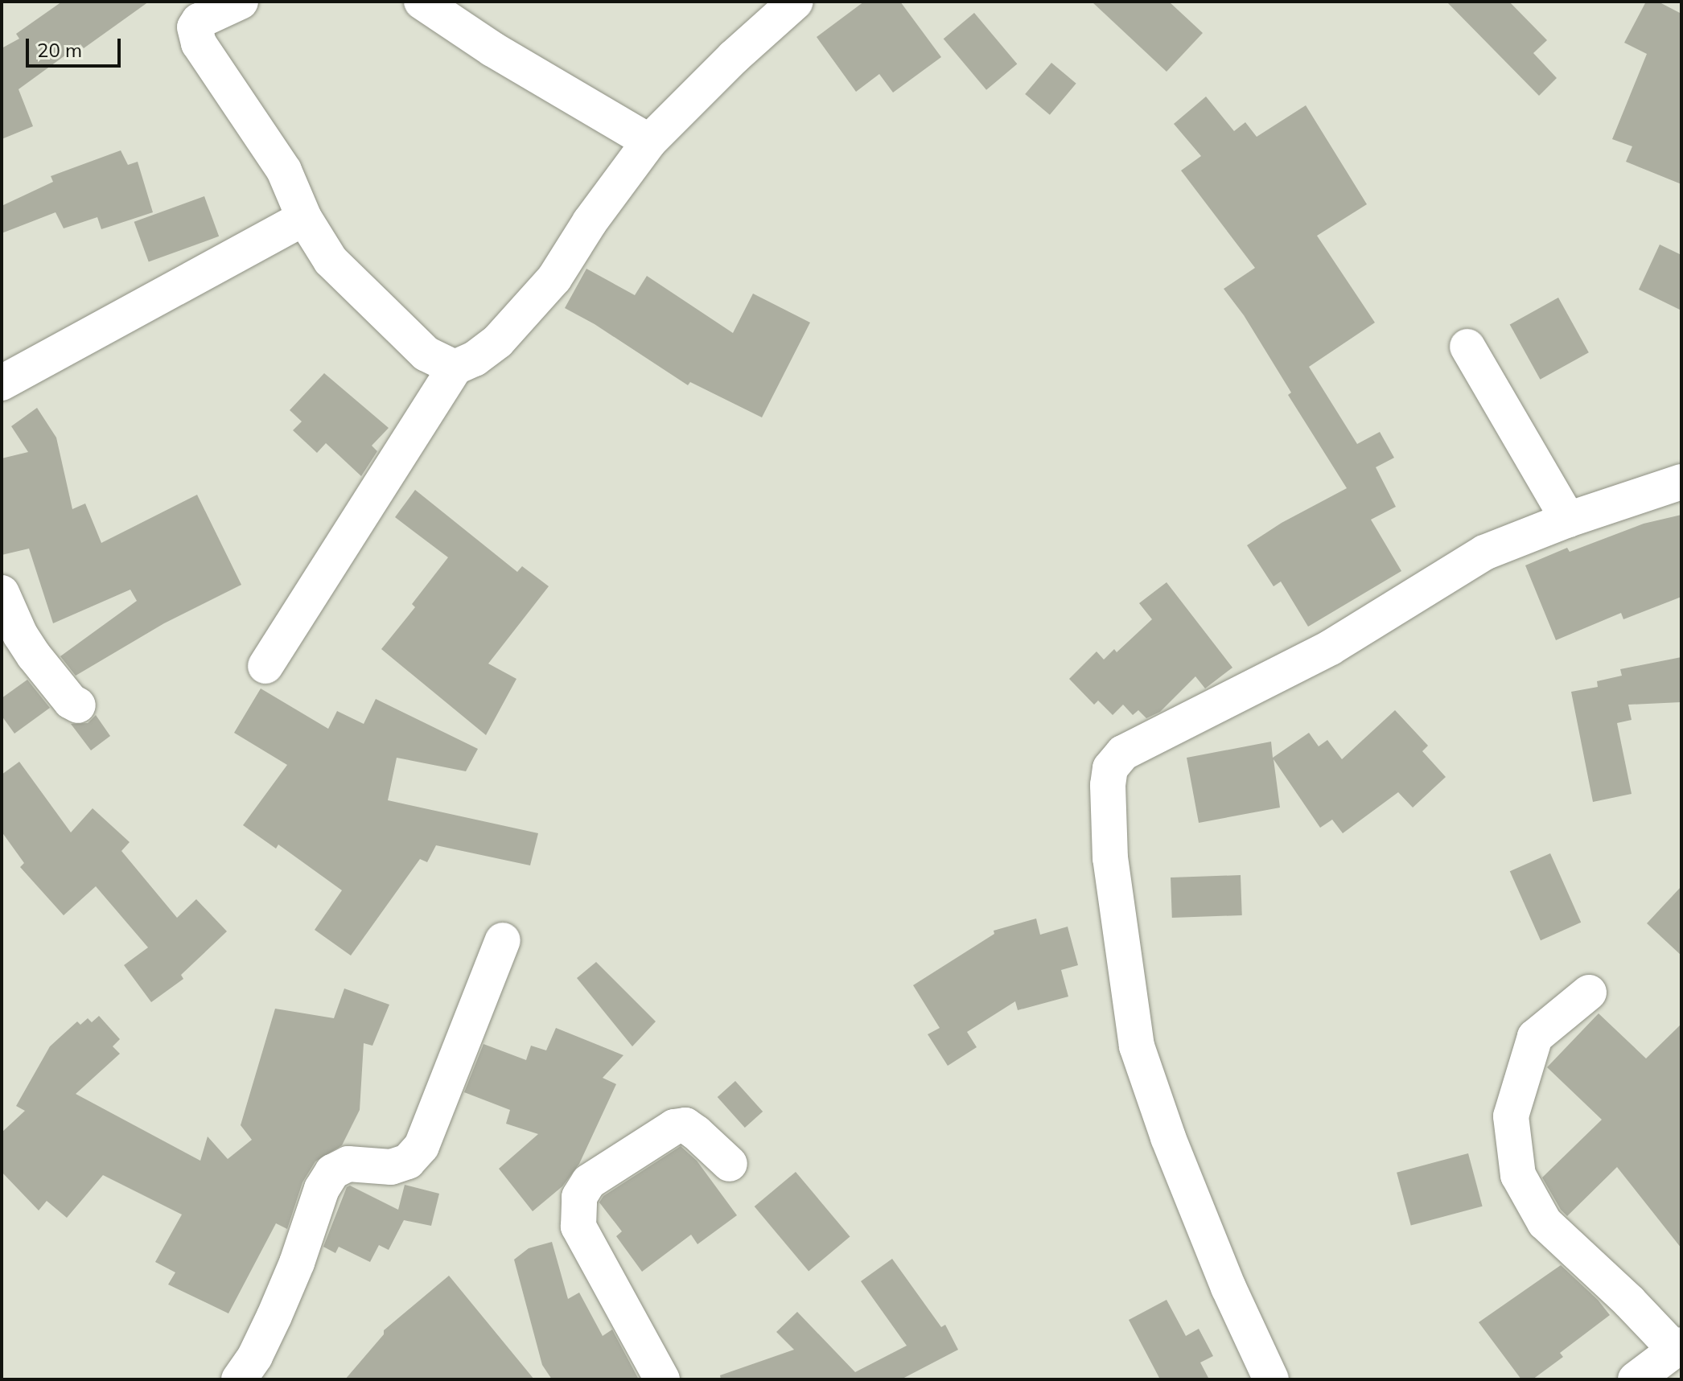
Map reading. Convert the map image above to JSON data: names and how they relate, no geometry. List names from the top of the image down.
{
  "scale_bar": "20 m"
}
